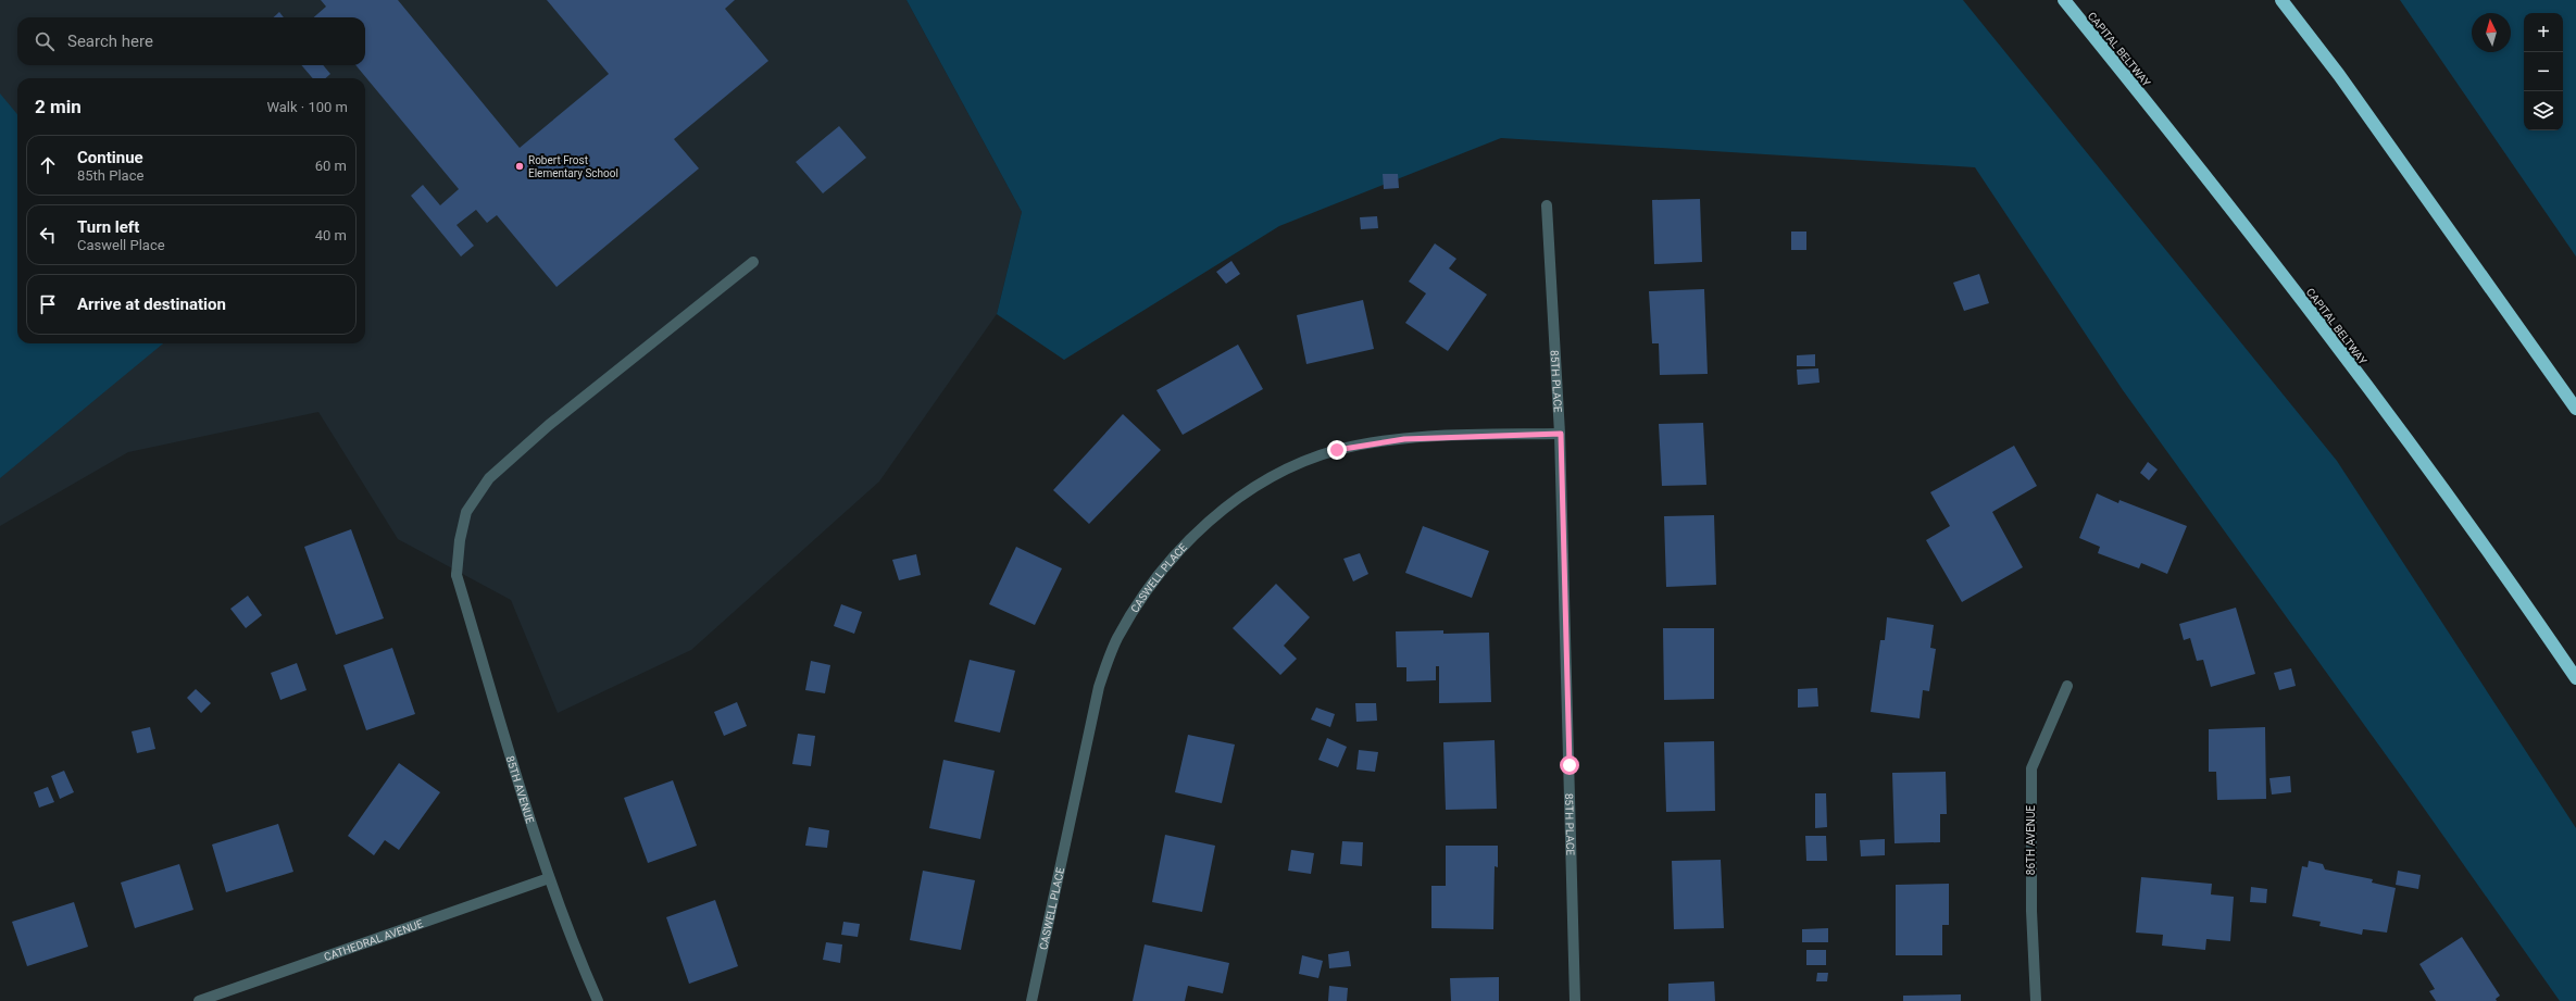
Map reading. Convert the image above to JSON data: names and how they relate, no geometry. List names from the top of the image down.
{
  "streets": {
    "highway": ["CAPITAL BELTWAY"],
    "street": [
      "85TH PLACE",
      "CASWELL PLACE",
      "85TH AVENUE",
      "86TH AVENUE",
      "CATHEDRAL AVENUE"
    ]
  },
  "crossings": [
    ["85TH PLACE", "CASWELL PLACE"],
    ["85TH AVENUE", "CATHEDRAL AVENUE"]
  ],
  "places": ["Robert Frost Elementary School"],
  "north": "top",
  "page": {
    "map_buttons": ["+", "−"],
    "search": "Search here",
    "heading": ["2 min", "Walk · 100 m"],
    "list": [
      ["Continue", "85th Place", "60 m"],
      ["Turn left", "Caswell Place", "40 m"],
      "Arrive at destination"
    ]
  }
}
